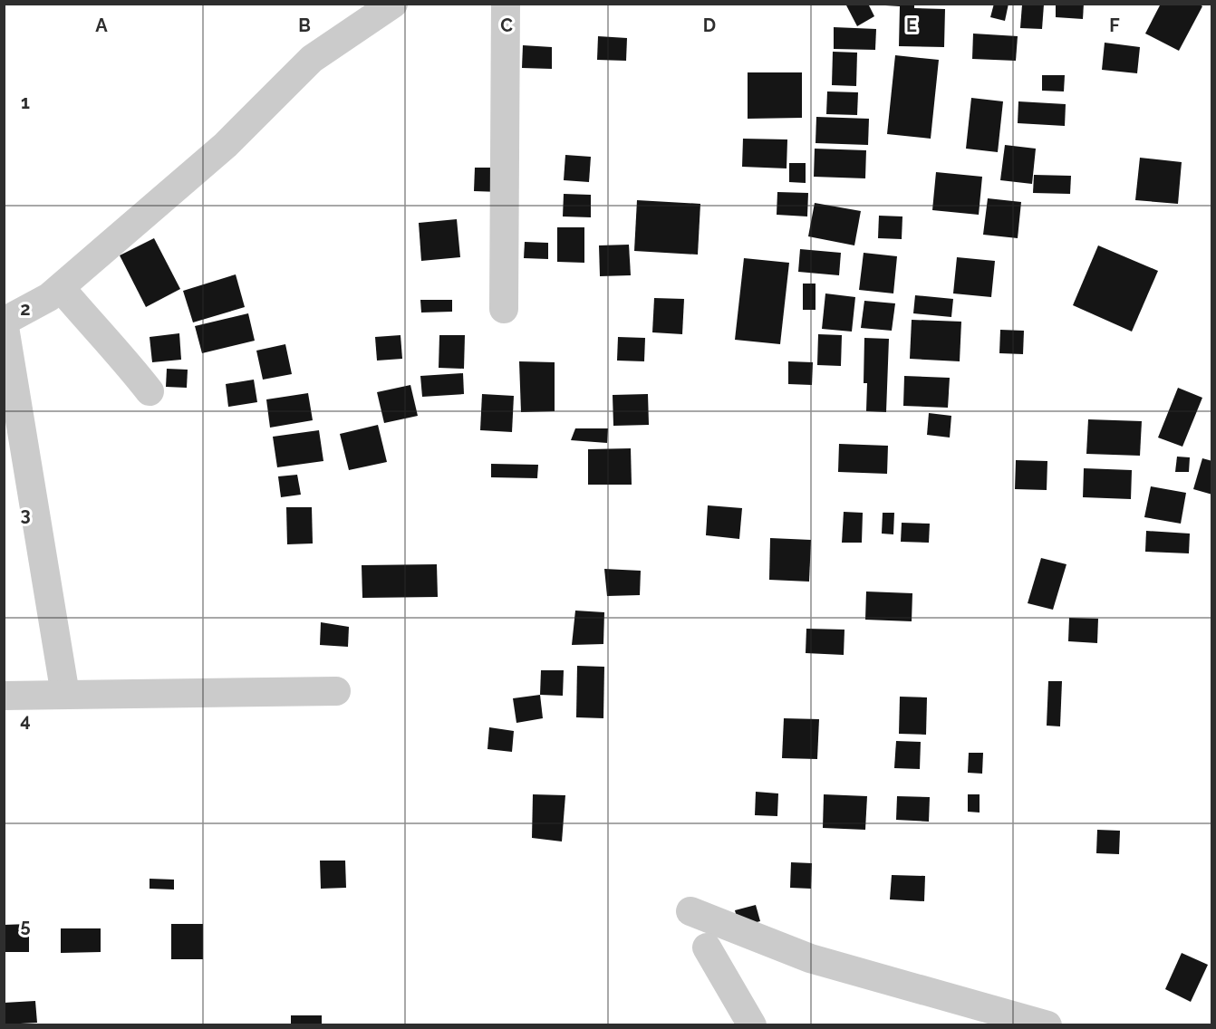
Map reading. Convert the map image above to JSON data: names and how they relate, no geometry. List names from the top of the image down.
{
  "grid": {
    "columns": [
      "A",
      "B",
      "C",
      "D",
      "E",
      "F"
    ],
    "rows": [
      "1",
      "2",
      "3",
      "4",
      "5"
    ]
  }
}
